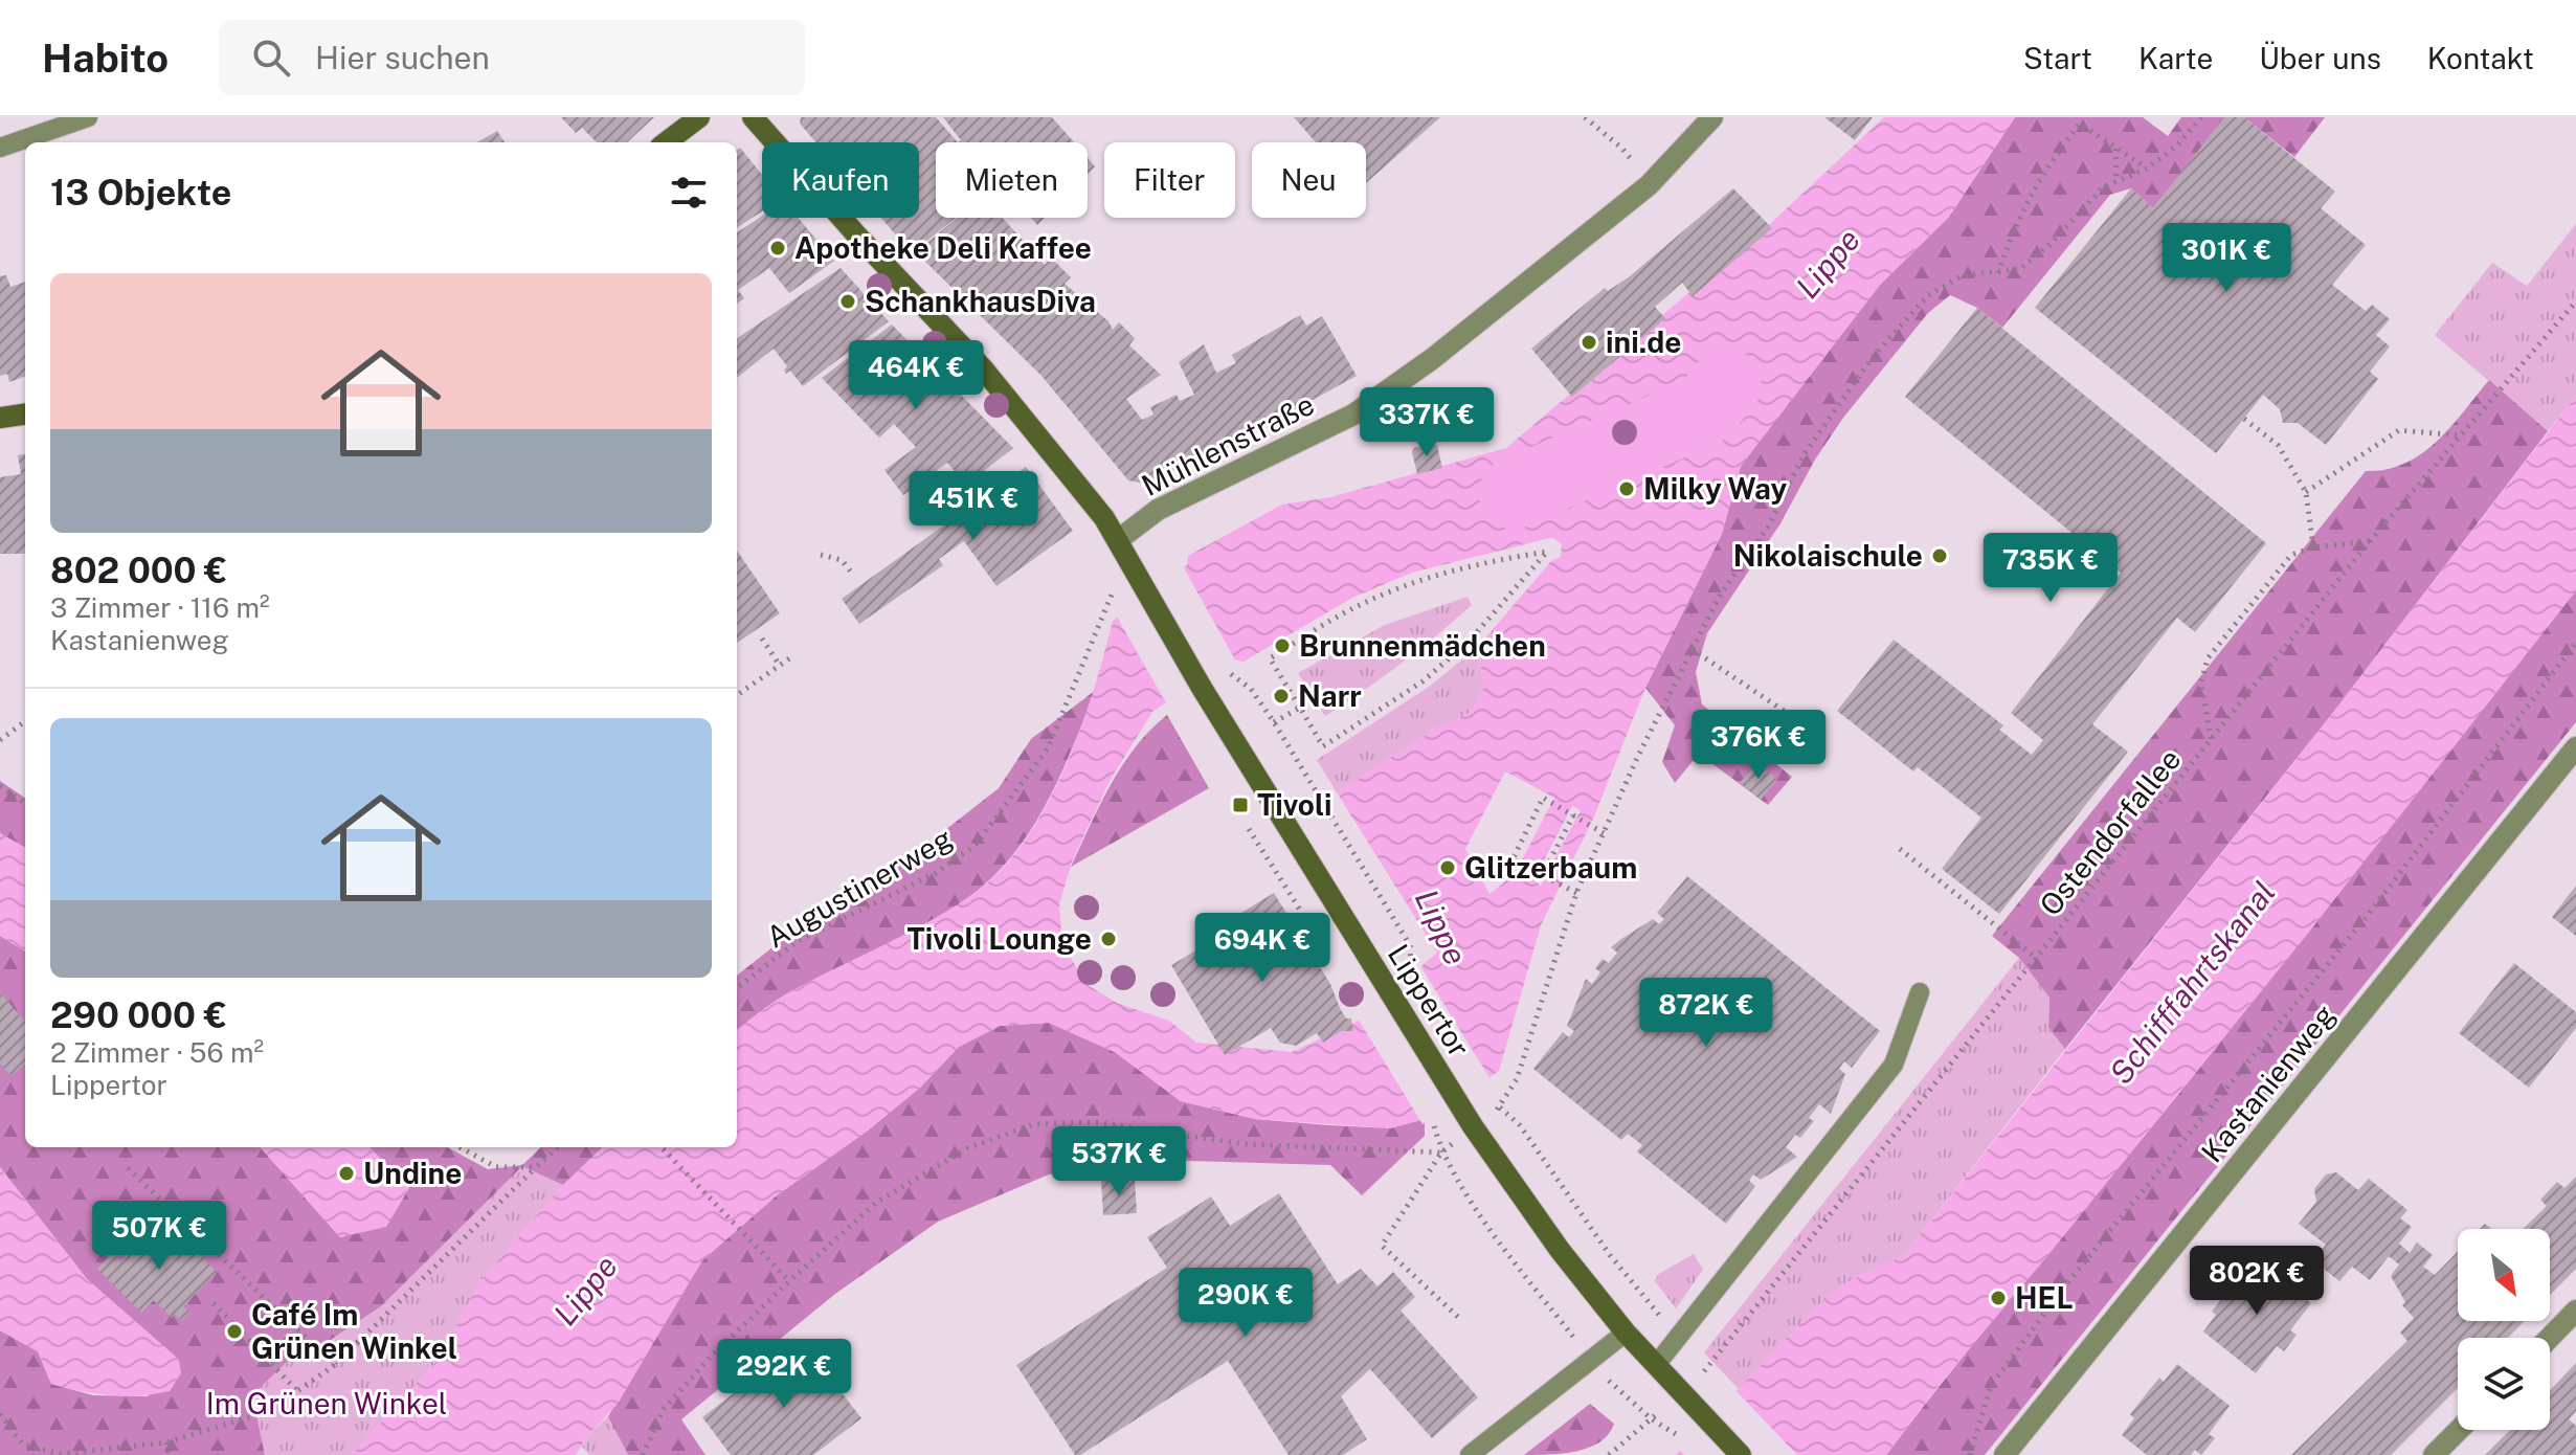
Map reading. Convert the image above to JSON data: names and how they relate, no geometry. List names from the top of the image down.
{
  "streets": {
    "street": ["Mühlenstraße", "Lippertor", "Kastanienweg"],
    "path": ["Ostendorfallee", "Augustinerweg"]
  },
  "crossings": [
    ["Mühlenstraße", "Lippertor"]
  ],
  "water": ["Lippe", "Schifffahrtskanal"],
  "parks": ["Im Grünen Winkel"],
  "places": {
    "other": [
      "Apotheke Deli Kaffee",
      "SchankhausDiva",
      "ini.de",
      "Milky Way",
      "Nikolaischule",
      "Brunnenmädchen",
      "Narr",
      "Glitzerbaum",
      "Tivoli Lounge",
      "Undine",
      "HEL",
      "Café Im Grünen Winkel"
    ],
    "transit": ["Tivoli"]
  },
  "north": "bottom right",
  "page": {
    "header": "Habito",
    "search": "Hier suchen",
    "nav": [
      "Start",
      "Karte",
      "Über uns",
      "Kontakt"
    ],
    "chip": [
      "Kaufen",
      "Mieten",
      "Filter",
      "Neu"
    ],
    "heading": "13 Objekte",
    "price": [
      "301K €",
      "464K €",
      "337K €",
      "451K €",
      "735K €",
      "376K €",
      "694K €",
      "872K €",
      "537K €",
      "507K €",
      "802K €",
      "290K €",
      "292K €"
    ],
    "list": [
      {
        "name": "802 000 €",
        "note": "3 Zimmer · 116 m² · Kastanienweg"
      },
      {
        "name": "290 000 €",
        "note": "2 Zimmer · 56 m² · Lippertor"
      }
    ]
  }
}
